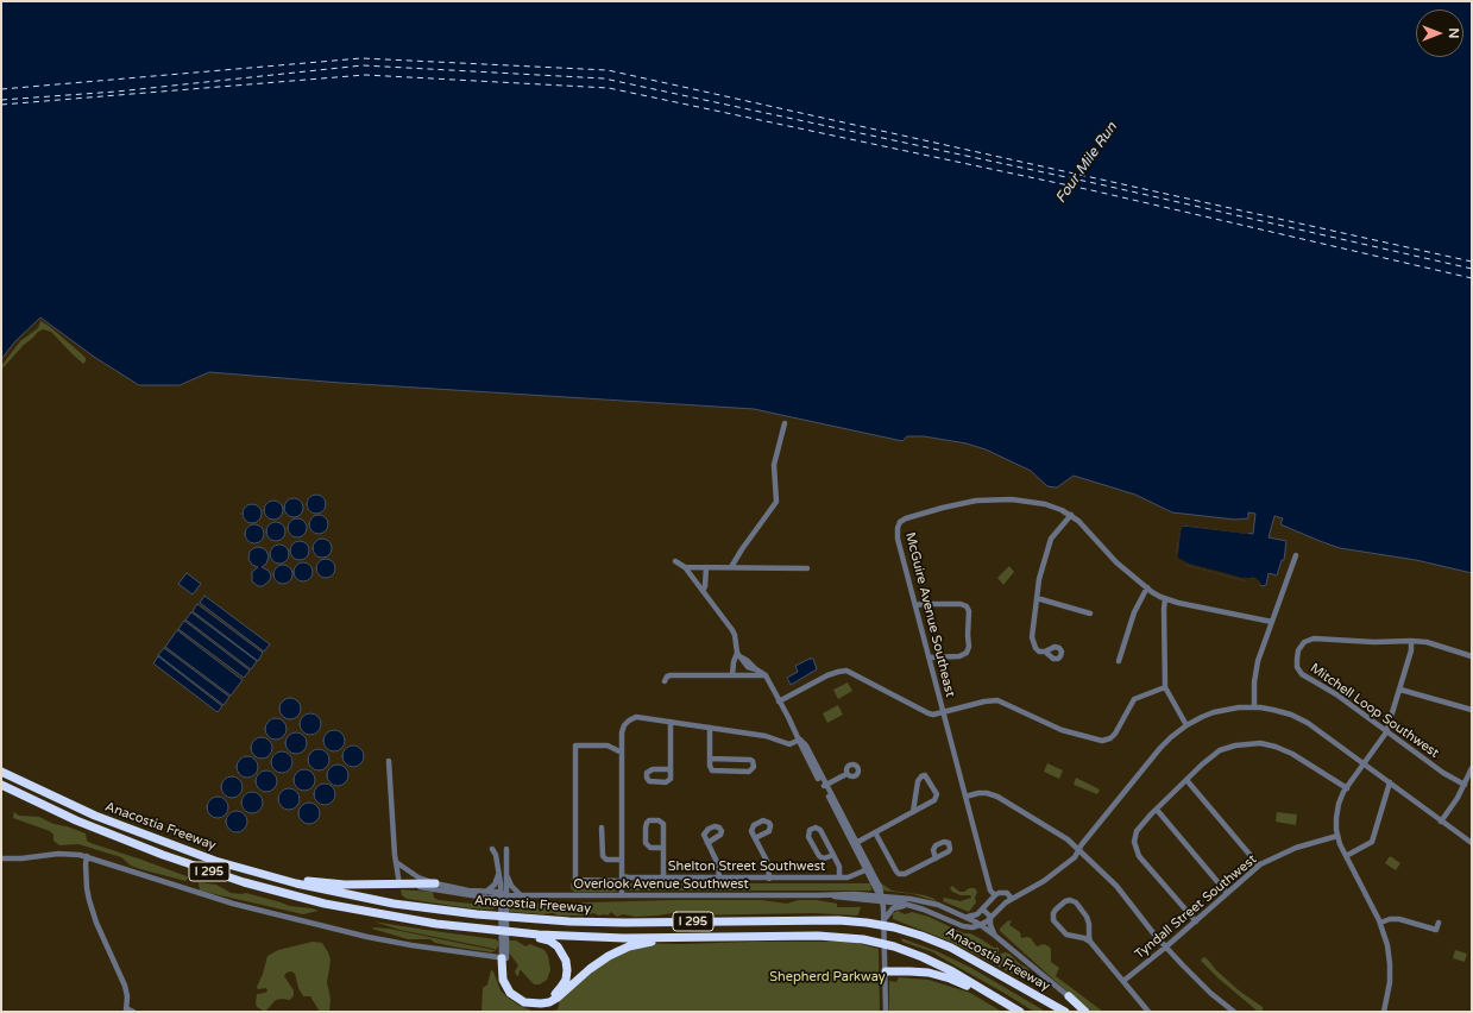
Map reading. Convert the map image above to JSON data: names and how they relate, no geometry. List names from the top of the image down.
{
  "streets": {
    "highway": ["Anacostia Freeway", "I 295"],
    "street": [
      "McGuire Avenue Southeast",
      "Mitchell Loop Southwest",
      "Shelton Street Southwest",
      "Overlook Avenue Southwest",
      "Tyndall Street Southwest"
    ]
  },
  "crossings": [
    ["Anacostia Freeway", "I 295"]
  ],
  "water": ["Four Mile Run"],
  "parks": ["Shepherd Parkway"],
  "north": "right"
}
